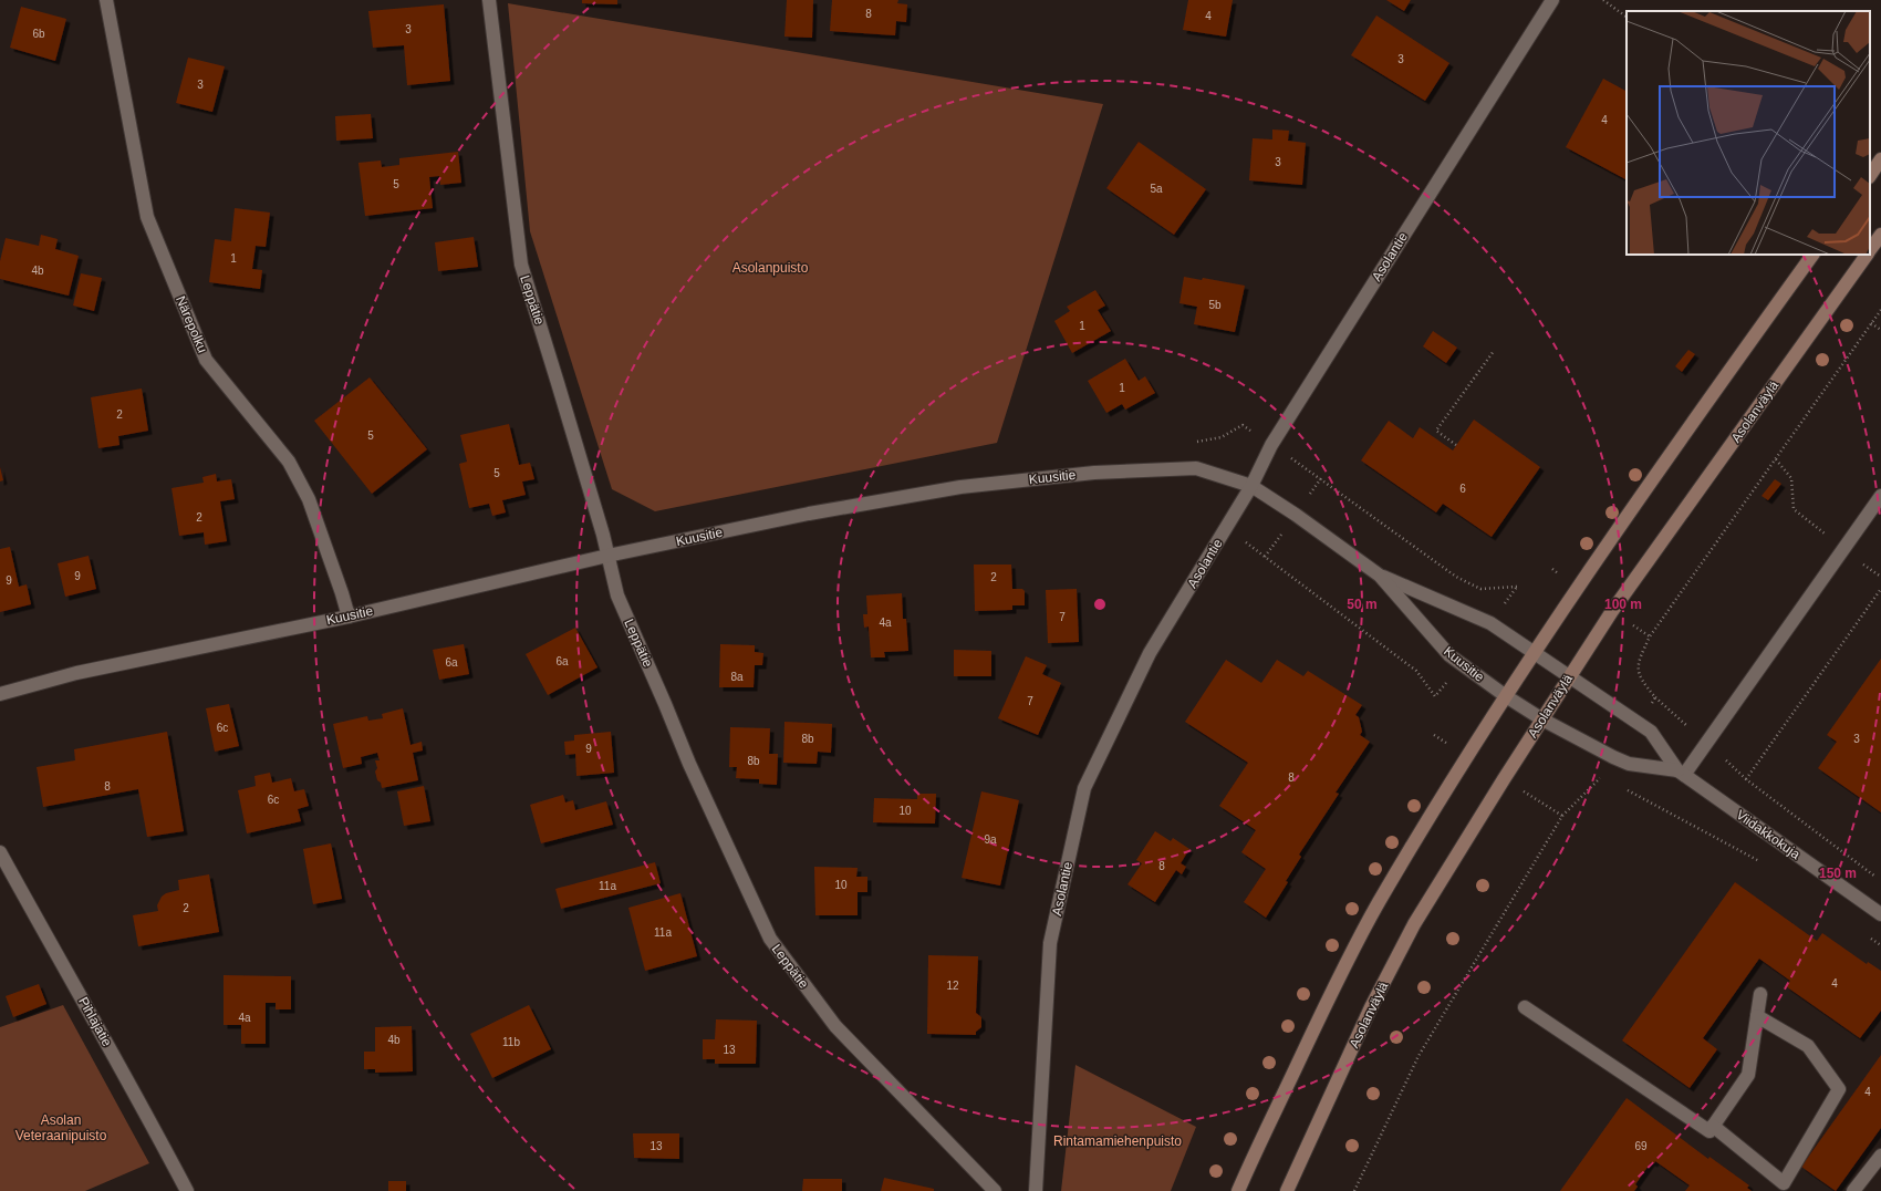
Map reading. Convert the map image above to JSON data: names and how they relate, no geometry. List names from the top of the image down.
{
  "streets": {
    "main road": ["Asolanväylä"],
    "street": [
      "Asolantie",
      "Leppätie",
      "Närepolku",
      "Kuusitie",
      "Viidakkokuja",
      "Pihlajatie"
    ]
  },
  "crossings": [
    ["Asolantie", "Kuusitie"],
    ["Leppätie", "Kuusitie"],
    ["Närepolku", "Kuusitie"],
    ["Asolanväylä", "Kuusitie"],
    ["Asolanväylä", "Viidakkokuja"],
    ["Kuusitie", "Viidakkokuja"]
  ],
  "parks": ["Asolanpuisto", "Asolan Veteraanipuisto", "Rintamamiehenpuisto"],
  "house_numbers": [
    "8",
    "4",
    "3",
    "6b",
    "3",
    "3",
    "4",
    "3",
    "5",
    "5a",
    "1",
    "4b",
    "5b",
    "1",
    "1",
    "2",
    "5",
    "5",
    "6",
    "2",
    "9",
    "2",
    "9",
    "7",
    "4a",
    "6a",
    "6a",
    "8a",
    "7",
    "6c",
    "8b",
    "3",
    "9",
    "8b",
    "8",
    "8",
    "6c",
    "10",
    "9a",
    "8",
    "10",
    "11a",
    "2",
    "11a",
    "4",
    "12",
    "4a",
    "4b",
    "11b",
    "13",
    "4",
    "13",
    "69"
  ],
  "rings": ["50 m", "100 m", "150 m"]
}
